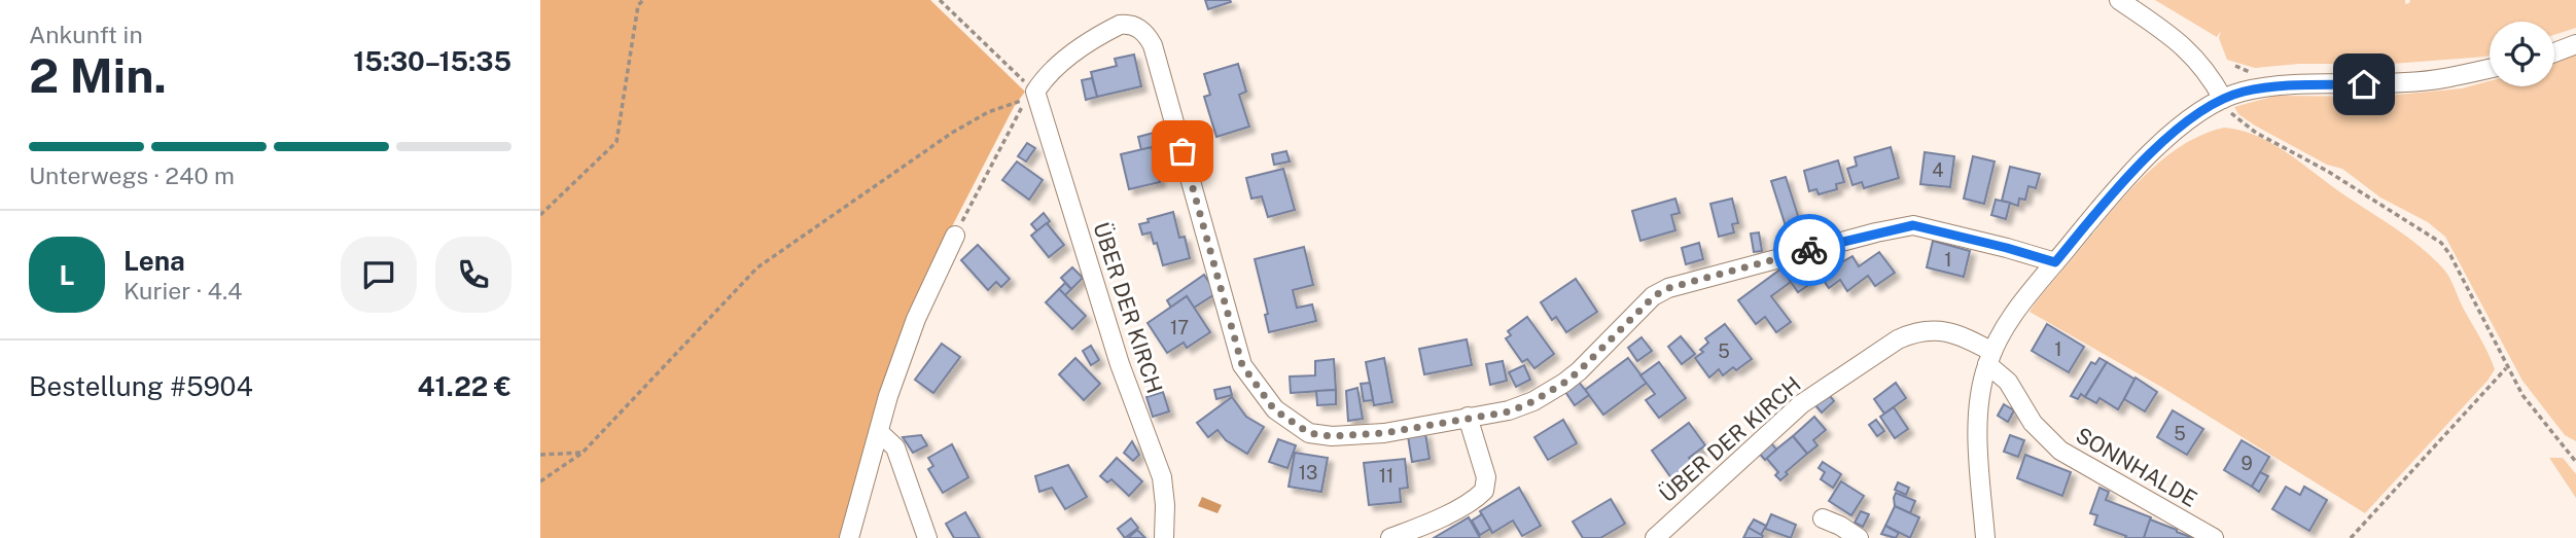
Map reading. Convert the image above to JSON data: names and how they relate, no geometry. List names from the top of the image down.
{
  "streets": {
    "street": ["ÜBER DER KIRCH", "SONNHALDE"]
  },
  "crossings": [
    ["ÜBER DER KIRCH", "SONNHALDE"]
  ],
  "house_numbers": [
    "4",
    "1",
    "17",
    "1",
    "5",
    "5",
    "9",
    "13",
    "11"
  ],
  "page": {
    "heading": ["2 Min.", "Ankunft in", "15:30–15:35"],
    "panel": [
      "Lena",
      "Kurier · 4.4",
      "Bestellung #5904",
      "41.22 €"
    ],
    "bar": "Unterwegs · 240 m",
    "round": "L"
  }
}
